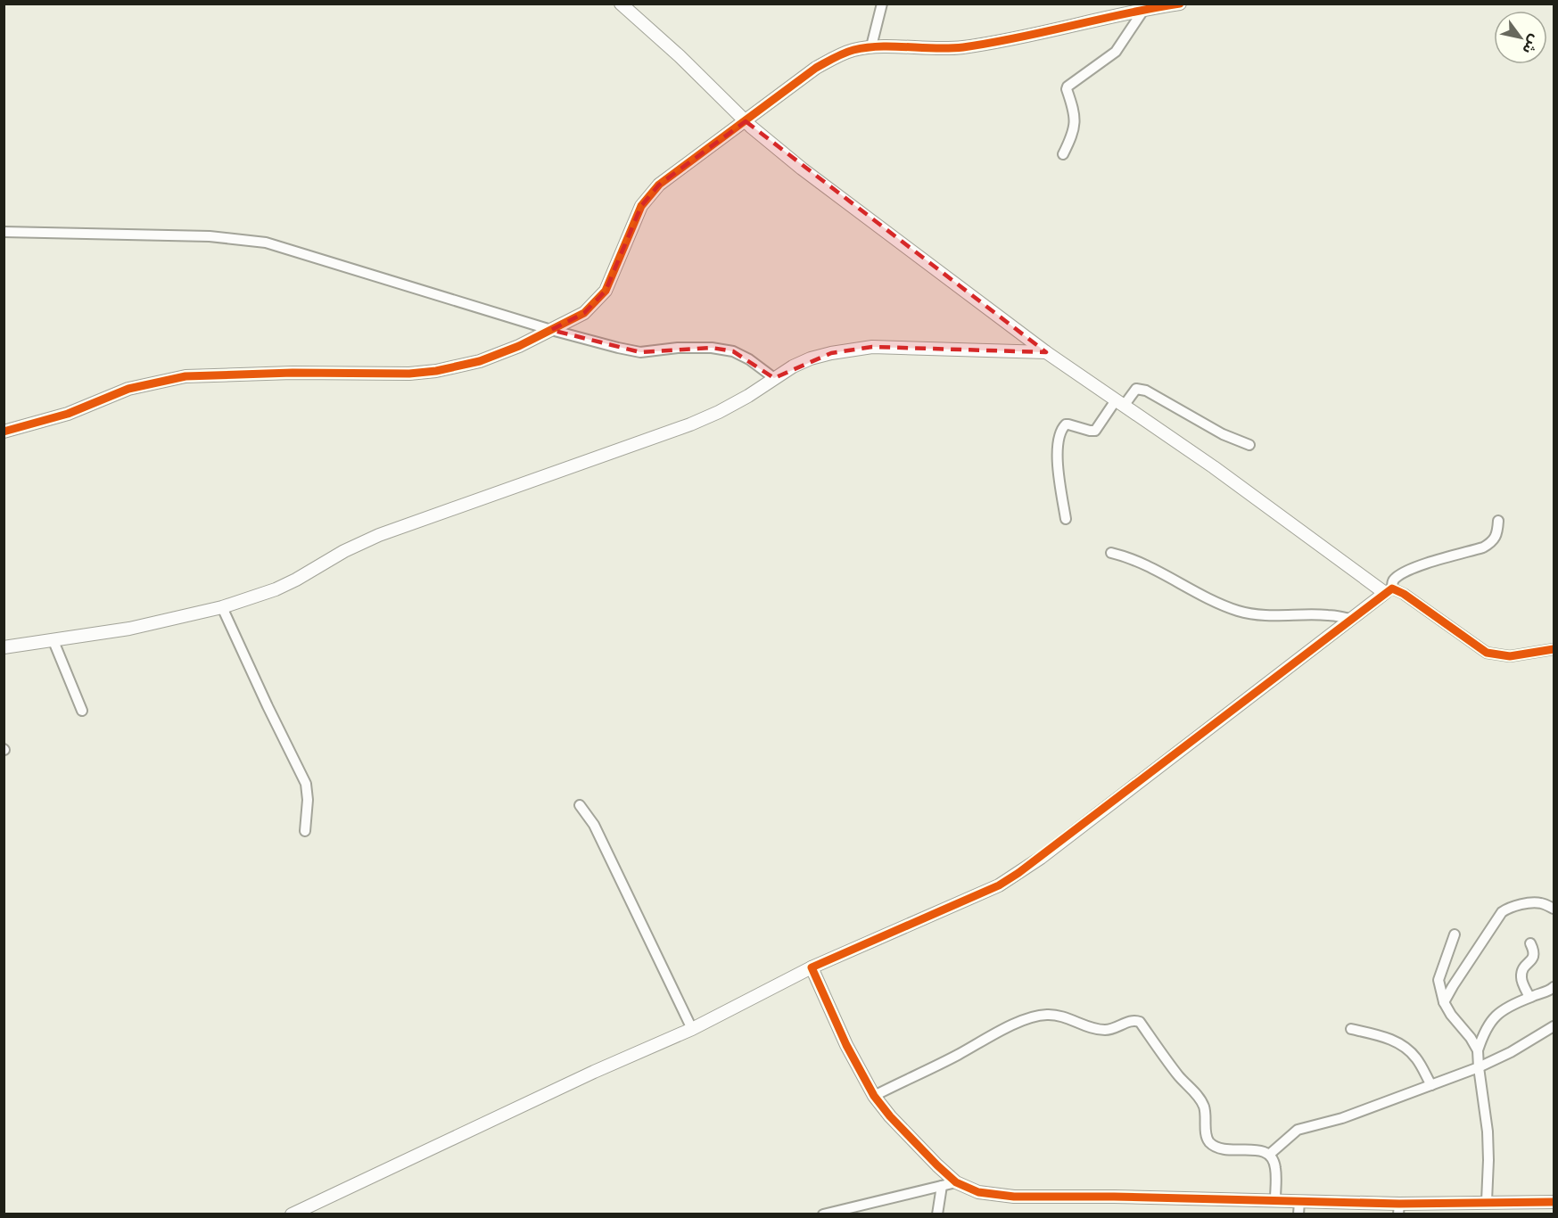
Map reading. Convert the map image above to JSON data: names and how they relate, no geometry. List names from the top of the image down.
{
  "north": "bottom right"
}
